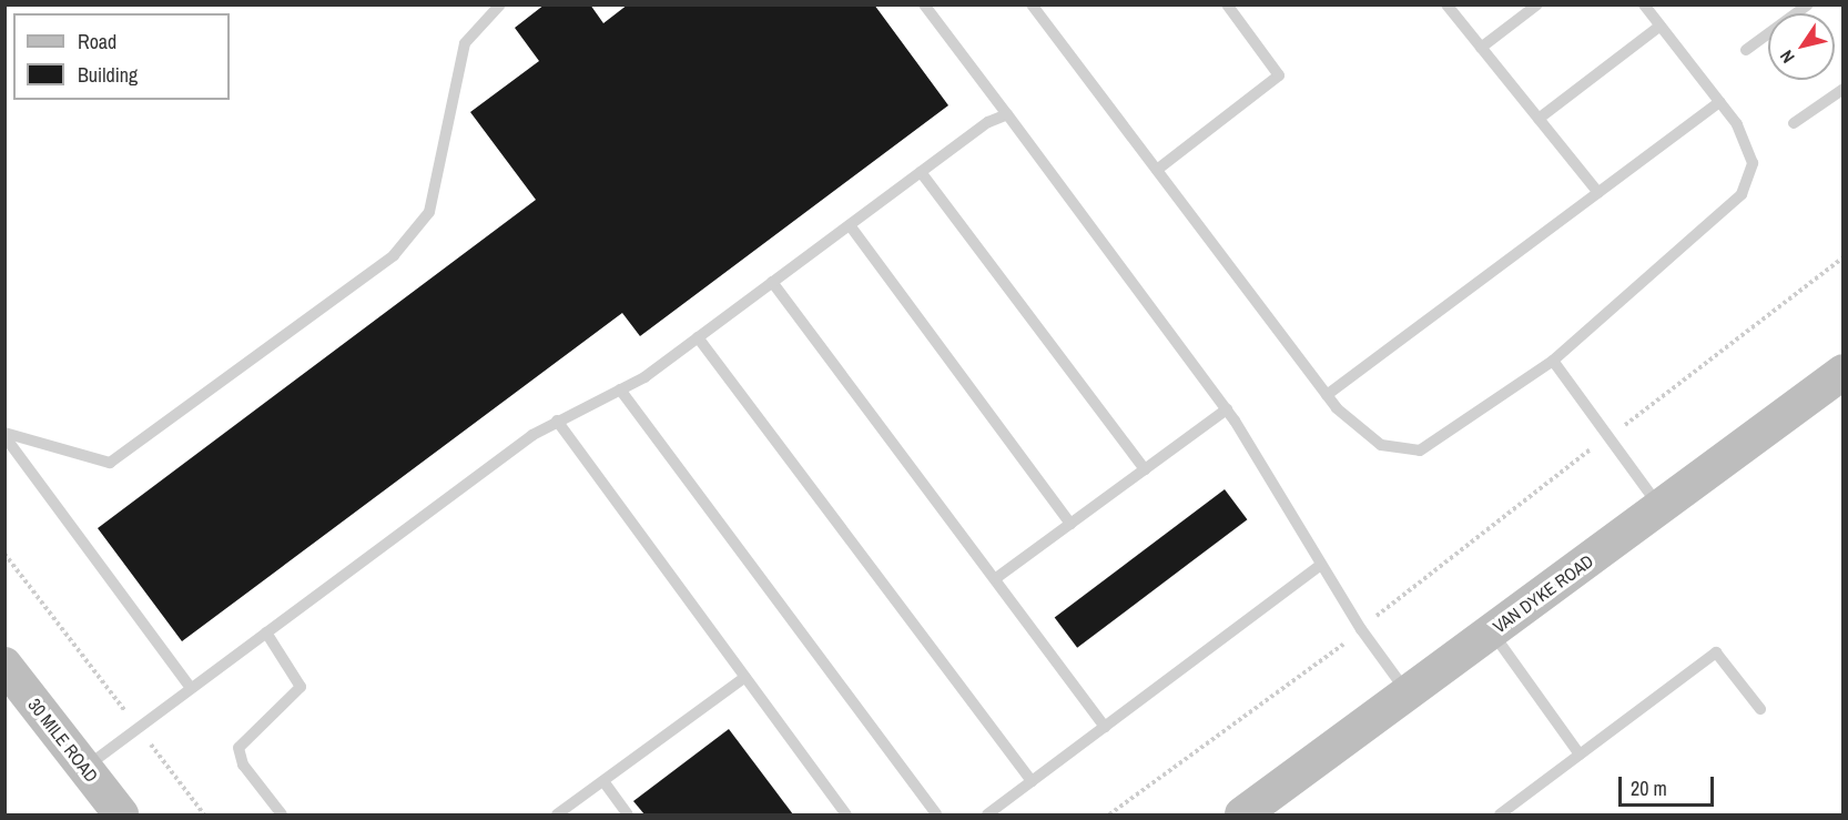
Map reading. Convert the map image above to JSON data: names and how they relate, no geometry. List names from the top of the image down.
{
  "streets": {
    "main road": ["VAN DYKE ROAD", "30 MILE ROAD"]
  },
  "legend": ["Road", "Building"],
  "scale_bar": "20 m",
  "north": "bottom left"
}
